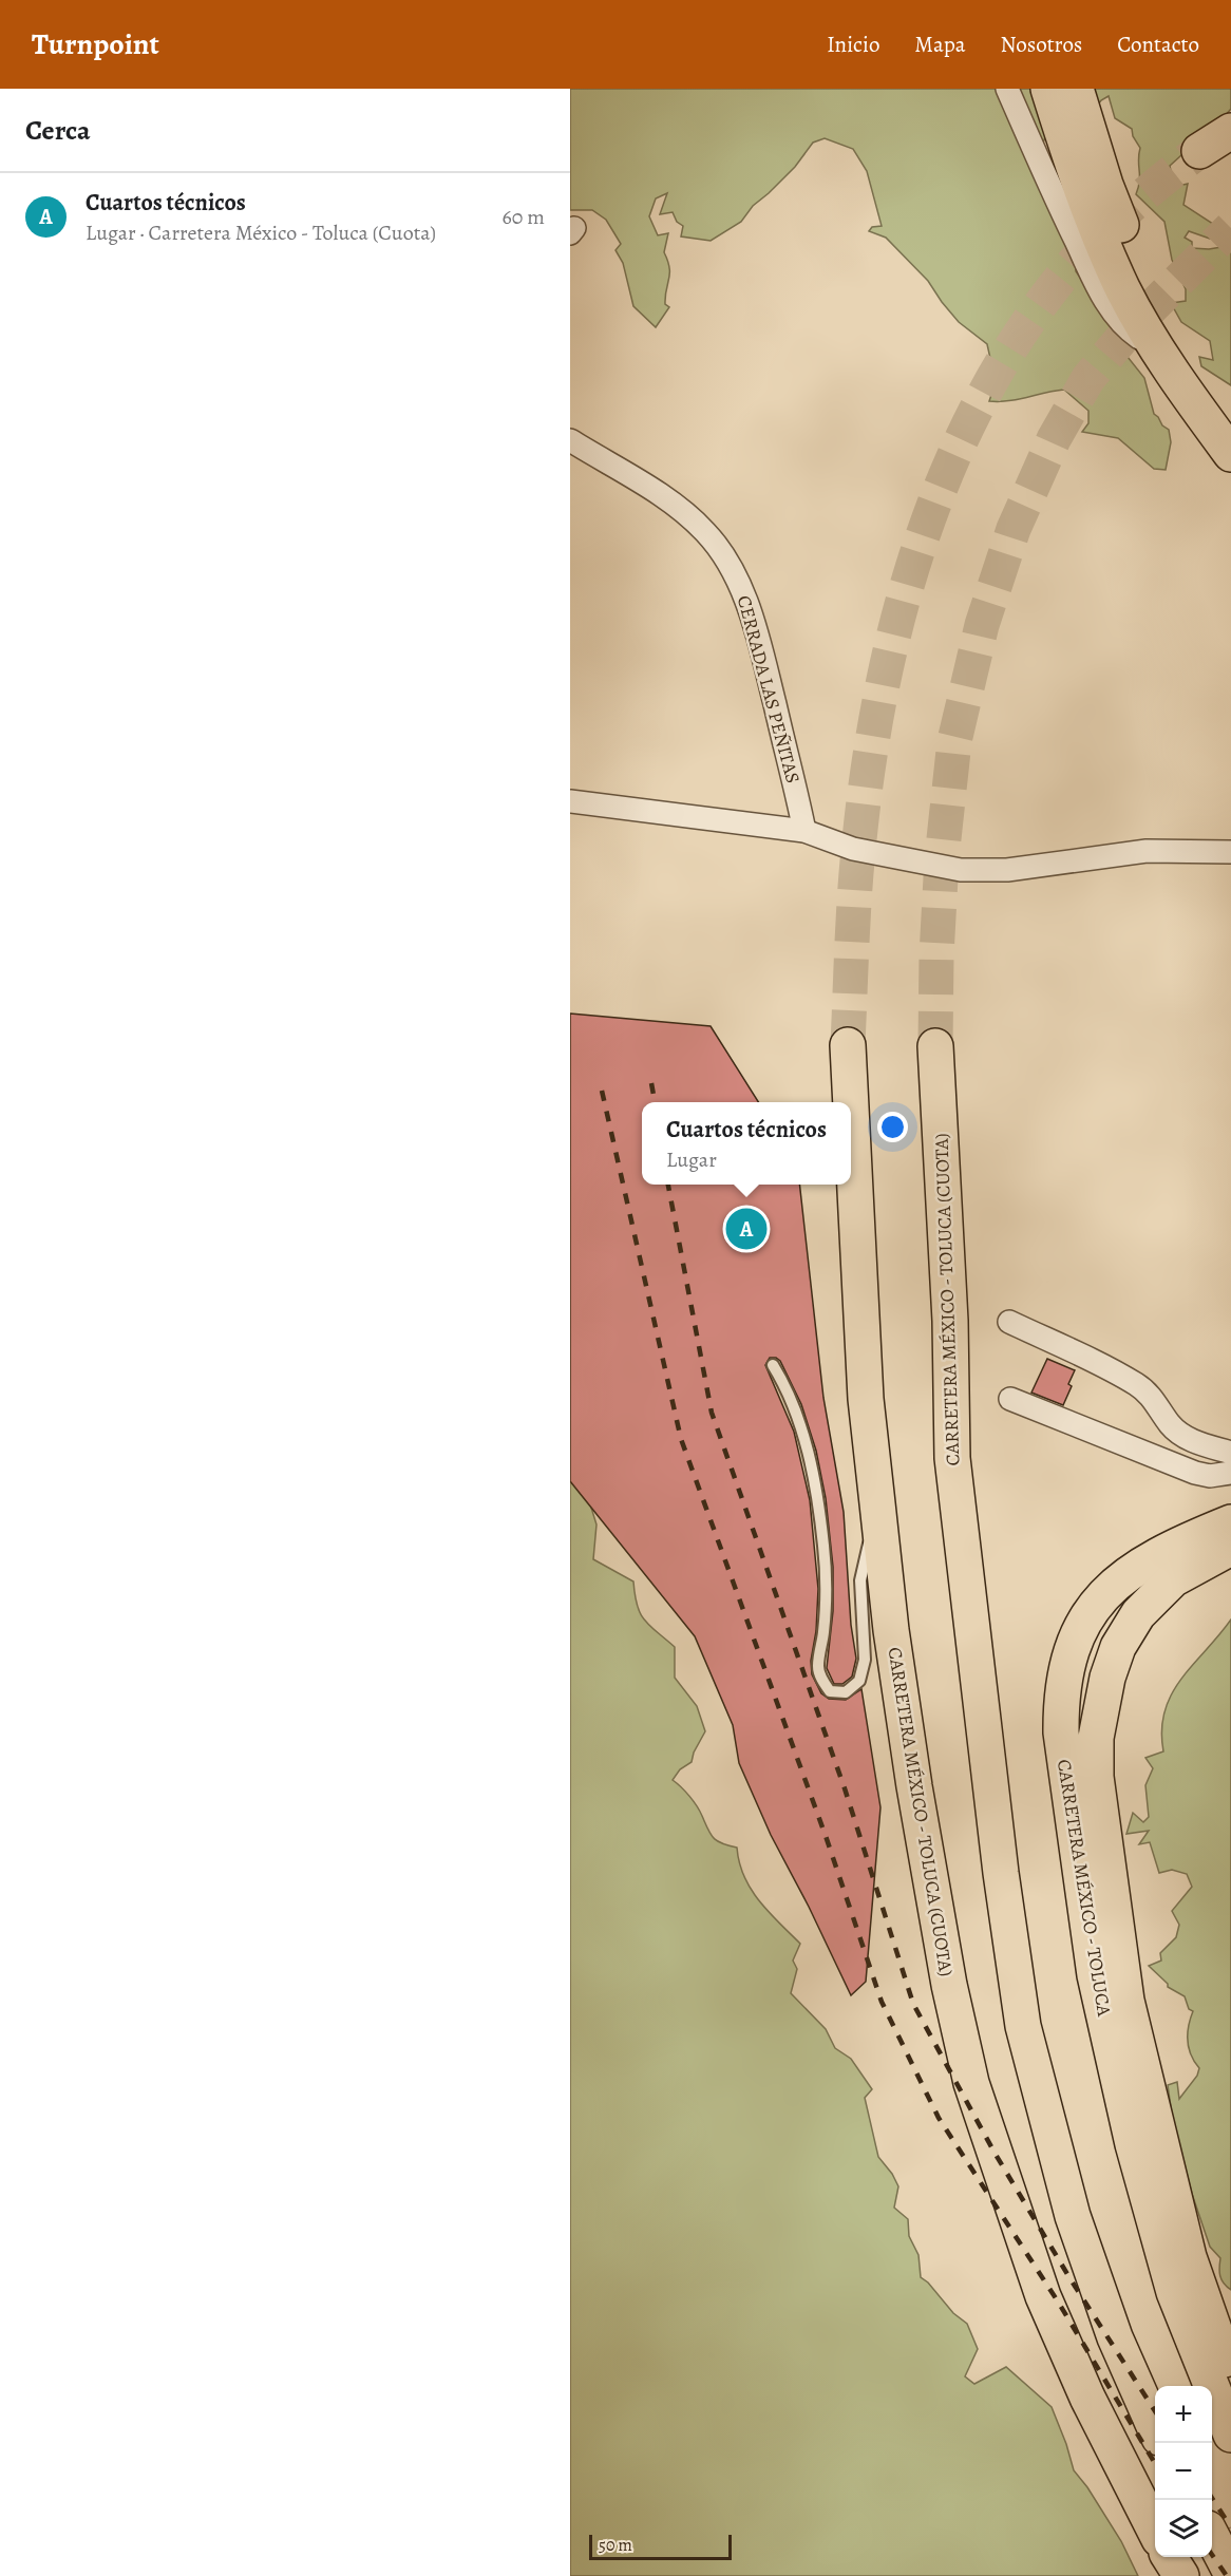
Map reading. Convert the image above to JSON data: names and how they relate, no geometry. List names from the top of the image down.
{
  "streets": {
    "main road": ["CARRETERA MÉXICO - TOLUCA (CUOTA)", "CARRETERA MÉXICO - TOLUCA"],
    "street": ["CERRADA LAS PEÑITAS"]
  },
  "scale_bar": "50 m",
  "page": {
    "header": "Turnpoint",
    "nav": [
      "Inicio",
      "Mapa",
      "Nosotros",
      "Contacto"
    ],
    "heading": "Cerca",
    "list": [
      {
        "mark": "A",
        "name": "Cuartos técnicos",
        "note": "Lugar · Carretera México - Toluca (Cuota)",
        "value": "60 m"
      }
    ],
    "popup": ["Cuartos técnicos", "Lugar"],
    "pins": "A",
    "map_buttons": ["+", "−"],
    "scale": "50 m"
  }
}
